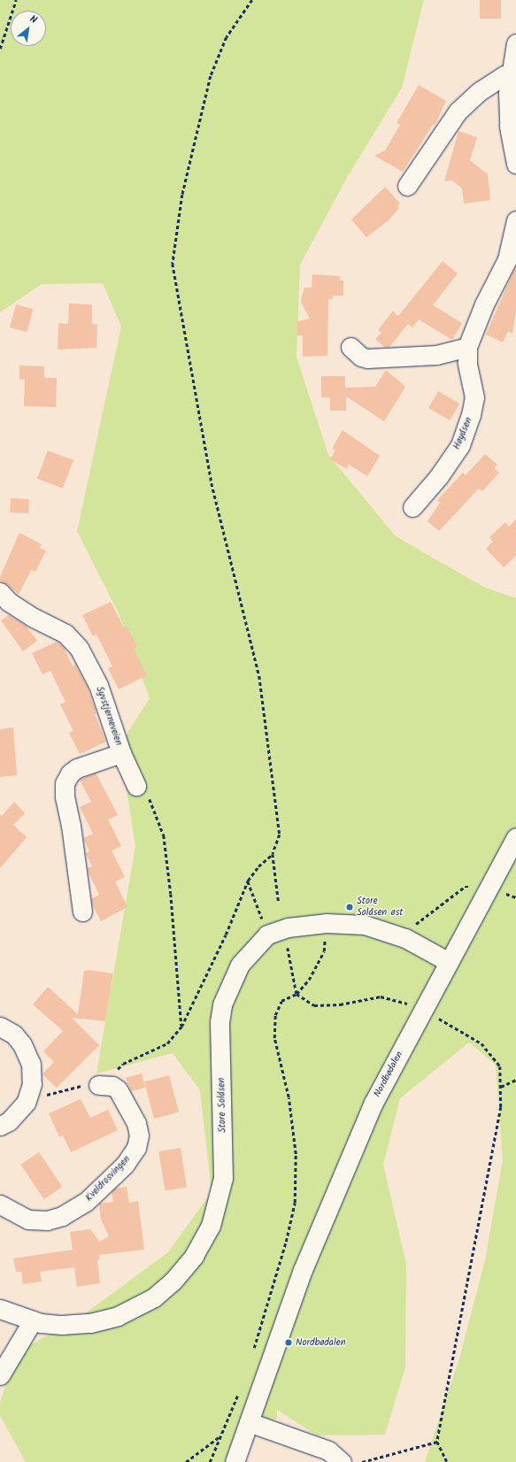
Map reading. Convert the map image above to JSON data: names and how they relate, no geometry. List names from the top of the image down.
{
  "streets": {
    "street": [
      "Høyåsen",
      "Syvstjerneveien",
      "Nordbødalen",
      "Store Solåsen",
      "Kveldrosvingen"
    ]
  },
  "crossings": [
    ["Nordbødalen", "Store Solåsen"]
  ],
  "places": ["Store Solåsen øst", "Nordbødalen"],
  "north": "top right"
}
